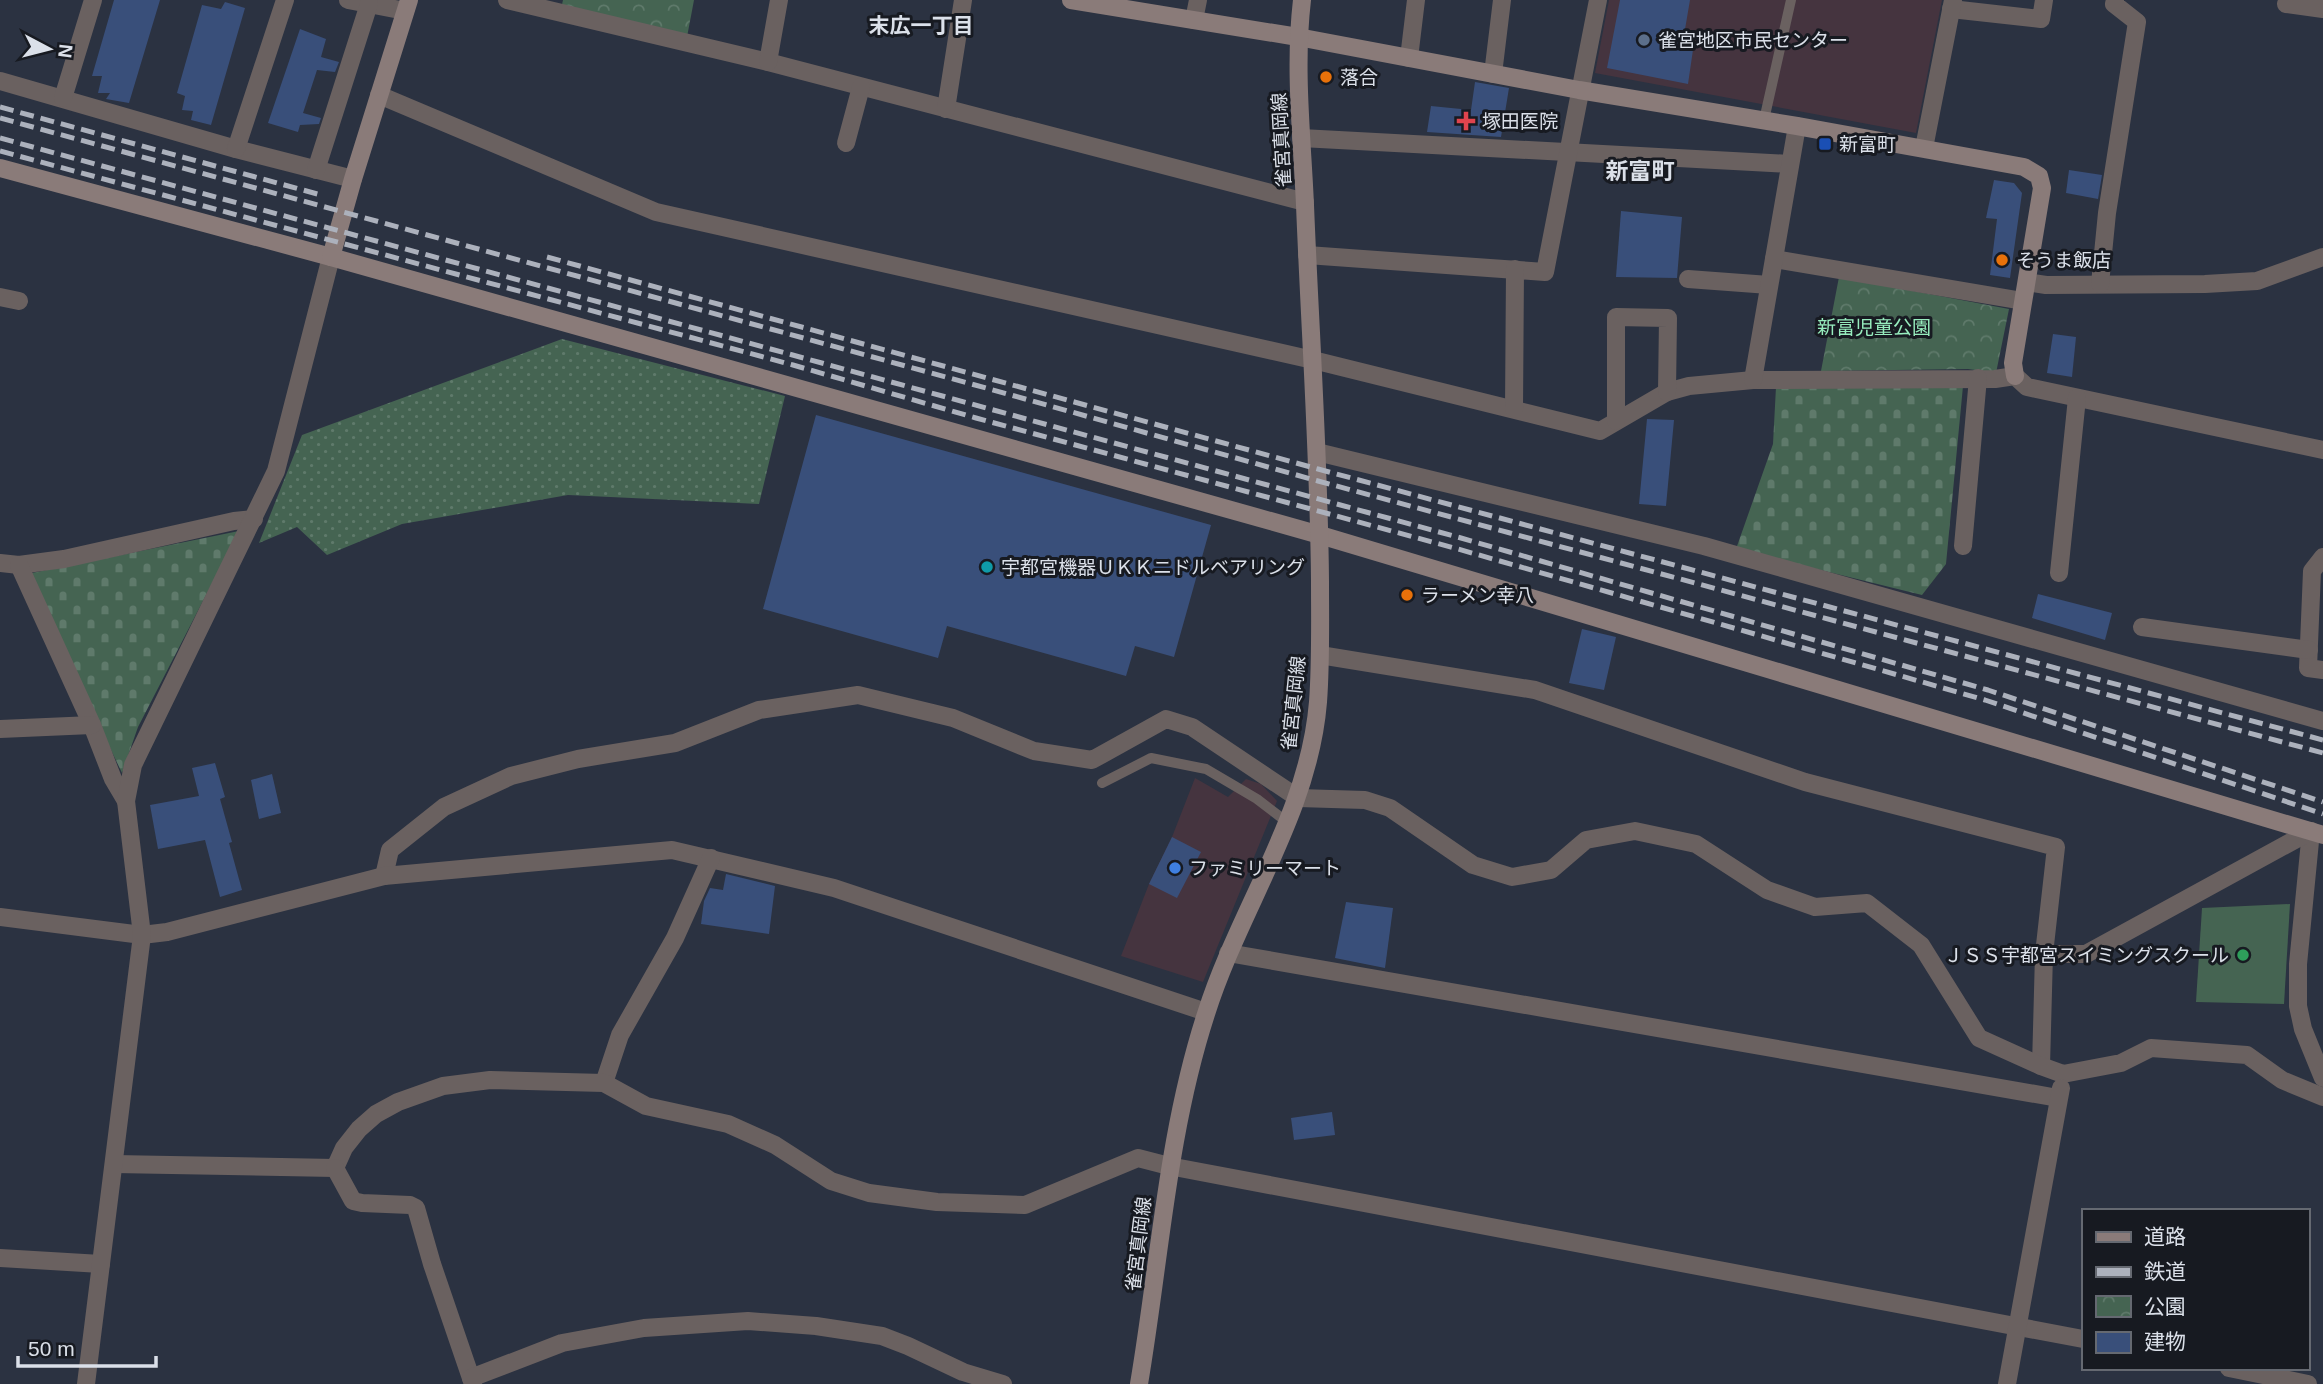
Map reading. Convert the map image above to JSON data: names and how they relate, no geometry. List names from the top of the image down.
{
  "streets": {
    "street": ["雀宮真岡線"]
  },
  "districts": ["末広一丁目", "新富町"],
  "parks": ["新富児童公園"],
  "places": {
    "other": [
      "雀宮地区市民センター",
      "落合",
      "そうま飯店",
      "宇都宮機器ＵＫＫニドルベアリング",
      "ラーメン幸八",
      "ファミリーマート",
      "ＪＳＳ宇都宮スイミングスクール"
    ],
    "health": ["塚田医院"],
    "transit": ["新富町"]
  },
  "legend": [
    "道路",
    "鉄道",
    "公園",
    "建物"
  ],
  "scale_bar": "50 m",
  "north": "right"
}
